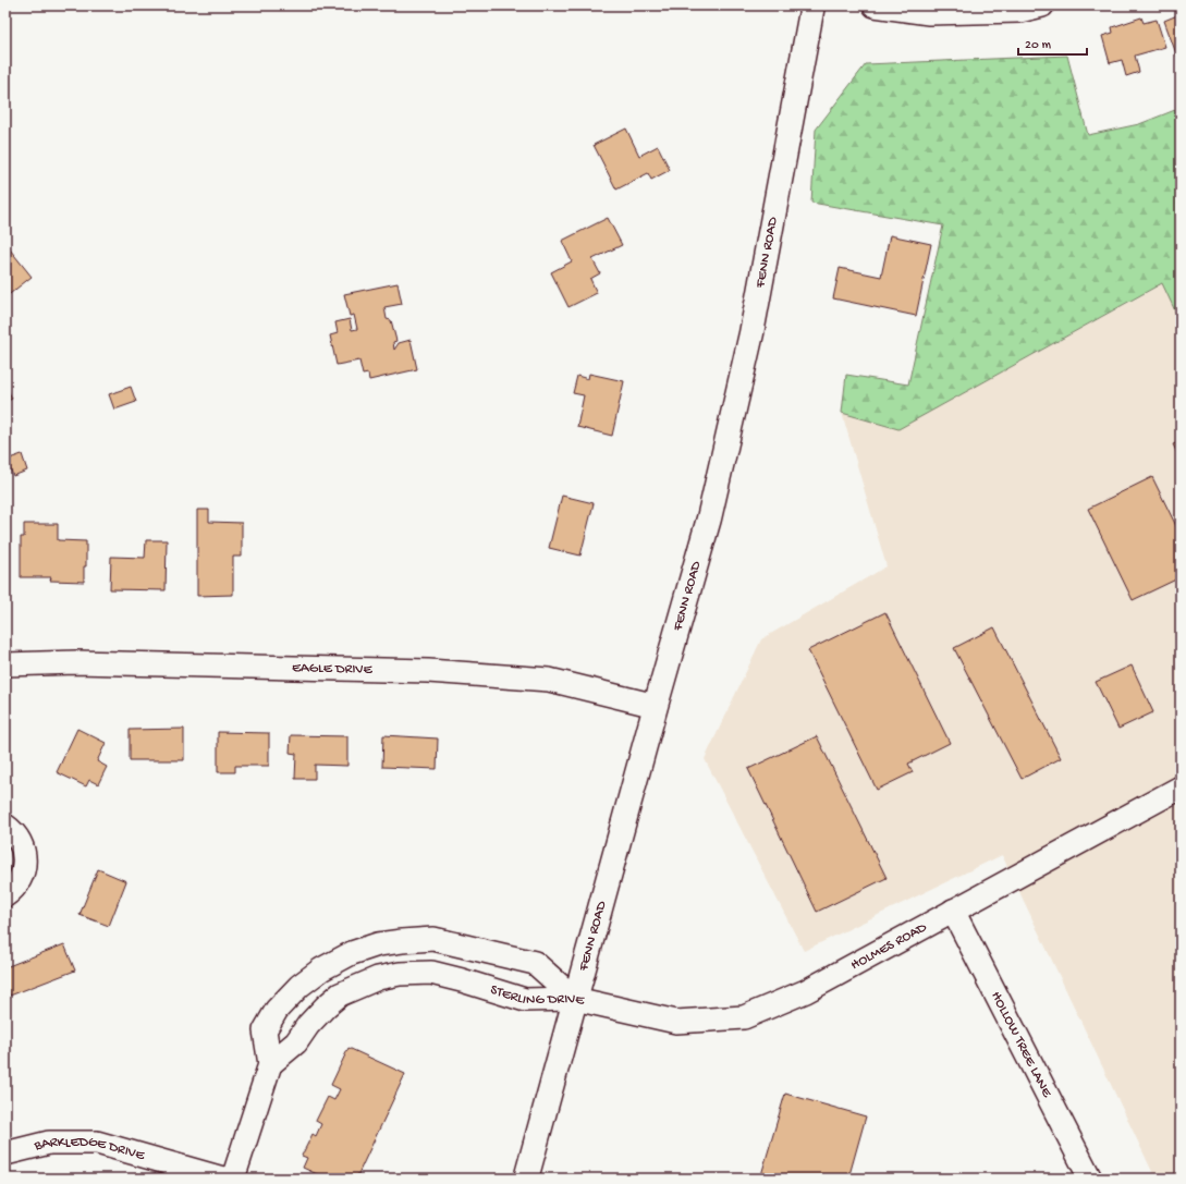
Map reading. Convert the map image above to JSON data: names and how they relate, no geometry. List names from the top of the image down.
{
  "streets": {
    "street": [
      "FENN ROAD",
      "EAGLE DRIVE",
      "HOLMES ROAD",
      "STERLING DRIVE",
      "HOLLOW TREE LANE",
      "BARKLEDGE DRIVE"
    ]
  },
  "crossings": [
    ["FENN ROAD", "EAGLE DRIVE"],
    ["FENN ROAD", "HOLMES ROAD"],
    ["FENN ROAD", "STERLING DRIVE"],
    ["HOLMES ROAD", "STERLING DRIVE"],
    ["HOLMES ROAD", "HOLLOW TREE LANE"]
  ],
  "scale_bar": "20 m"
}
